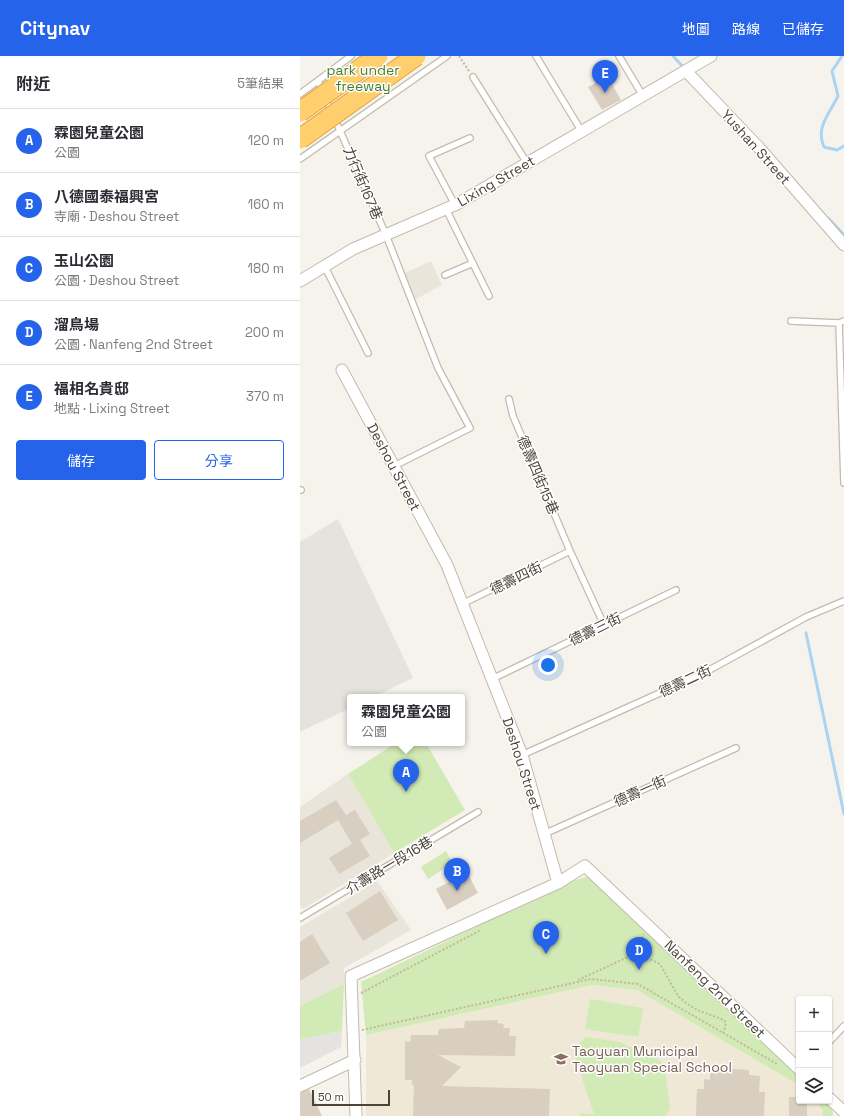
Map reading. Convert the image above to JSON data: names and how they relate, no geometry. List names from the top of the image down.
{
  "streets": {
    "street": [
      "Yushan Street",
      "Lixing Street",
      "Deshou Street",
      "Nanfeng 2nd Street"
    ],
    "lane": [
      "力行街167巷",
      "德壽四街15巷",
      "德壽四街",
      "德壽三街",
      "德壽二街",
      "德壽一街",
      "介壽路一段16巷"
    ]
  },
  "crossings": [
    ["Yushan Street", "Lixing Street"],
    ["Lixing Street", "力行街167巷"],
    ["力行街167巷", "Deshou Street"],
    ["Deshou Street", "德壽四街"],
    ["Deshou Street", "德壽三街"],
    ["Deshou Street", "德壽二街"],
    ["Deshou Street", "德壽一街"],
    ["Deshou Street", "Nanfeng 2nd Street"],
    ["德壽四街15巷", "德壽四街"],
    ["德壽四街15巷", "德壽三街"]
  ],
  "parks": ["park under freeway"],
  "places": {
    "school or university": ["Taoyuan Municipal Taoyuan Special School"]
  },
  "scale_bar": "50 m",
  "page": {
    "header": "Citynav",
    "nav": ["地圖", "路線", "已儲存"],
    "heading": ["附近", "5筆結果"],
    "pins": [
      "E",
      "A",
      "B",
      "C",
      "D"
    ],
    "list": [
      {
        "mark": "A",
        "name": "霖園兒童公園",
        "note": "公園",
        "value": "120 m"
      },
      {
        "mark": "B",
        "name": "八德國泰福興宮",
        "note": "寺廟 · Deshou Street",
        "value": "160 m"
      },
      {
        "mark": "C",
        "name": "玉山公園",
        "note": "公園 · Deshou Street",
        "value": "180 m"
      },
      {
        "mark": "D",
        "name": "溜鳥場",
        "note": "公園 · Nanfeng 2nd Street",
        "value": "200 m"
      },
      {
        "mark": "E",
        "name": "福相名貴邸",
        "note": "地點 · Lixing Street",
        "value": "370 m"
      }
    ],
    "buttons": ["儲存", "分享"],
    "popup": ["霖園兒童公園", "公園"],
    "map_buttons": ["+", "−"],
    "scale": "50 m"
  }
}
